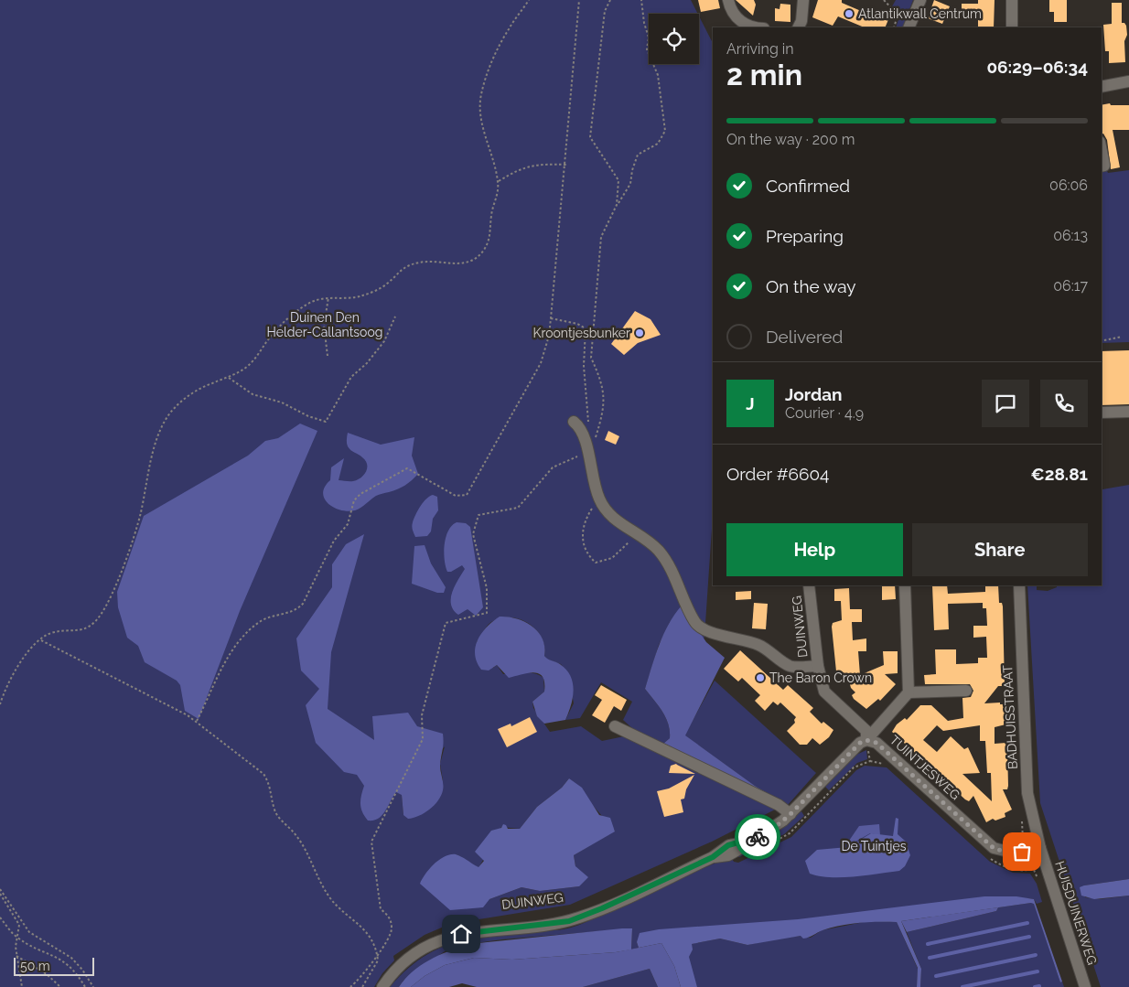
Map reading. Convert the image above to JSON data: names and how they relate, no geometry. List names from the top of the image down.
{
  "streets": {
    "street": [
      "DUINWEG",
      "BADHUISSTRAAT",
      "TUINTJESWEG",
      "HUISDUINERWEG"
    ]
  },
  "crossings": [
    ["DUINWEG", "TUINTJESWEG"],
    ["BADHUISSTRAAT", "TUINTJESWEG"],
    ["BADHUISSTRAAT", "HUISDUINERWEG"],
    ["TUINTJESWEG", "HUISDUINERWEG"]
  ],
  "parks": ["Duinen Den Helder-Callantsoog", "De Tuintjes"],
  "places": ["Atlantikwall Centrum", "Kroontjesbunker", "The Baron Crown"],
  "scale_bar": "50 m",
  "page": {
    "heading": ["2 min", "Arriving in", "06:29–06:34"],
    "panel": [
      "Jordan",
      "Courier · 4.9",
      "Order #6604",
      "€28.81"
    ],
    "bar": "On the way · 200 m",
    "list": [
      ["Confirmed", "06:06"],
      ["Preparing", "06:13"],
      ["On the way", "06:17"],
      "Delivered"
    ],
    "round": "J",
    "buttons": ["Help", "Share"],
    "scale": "50 m"
  }
}
